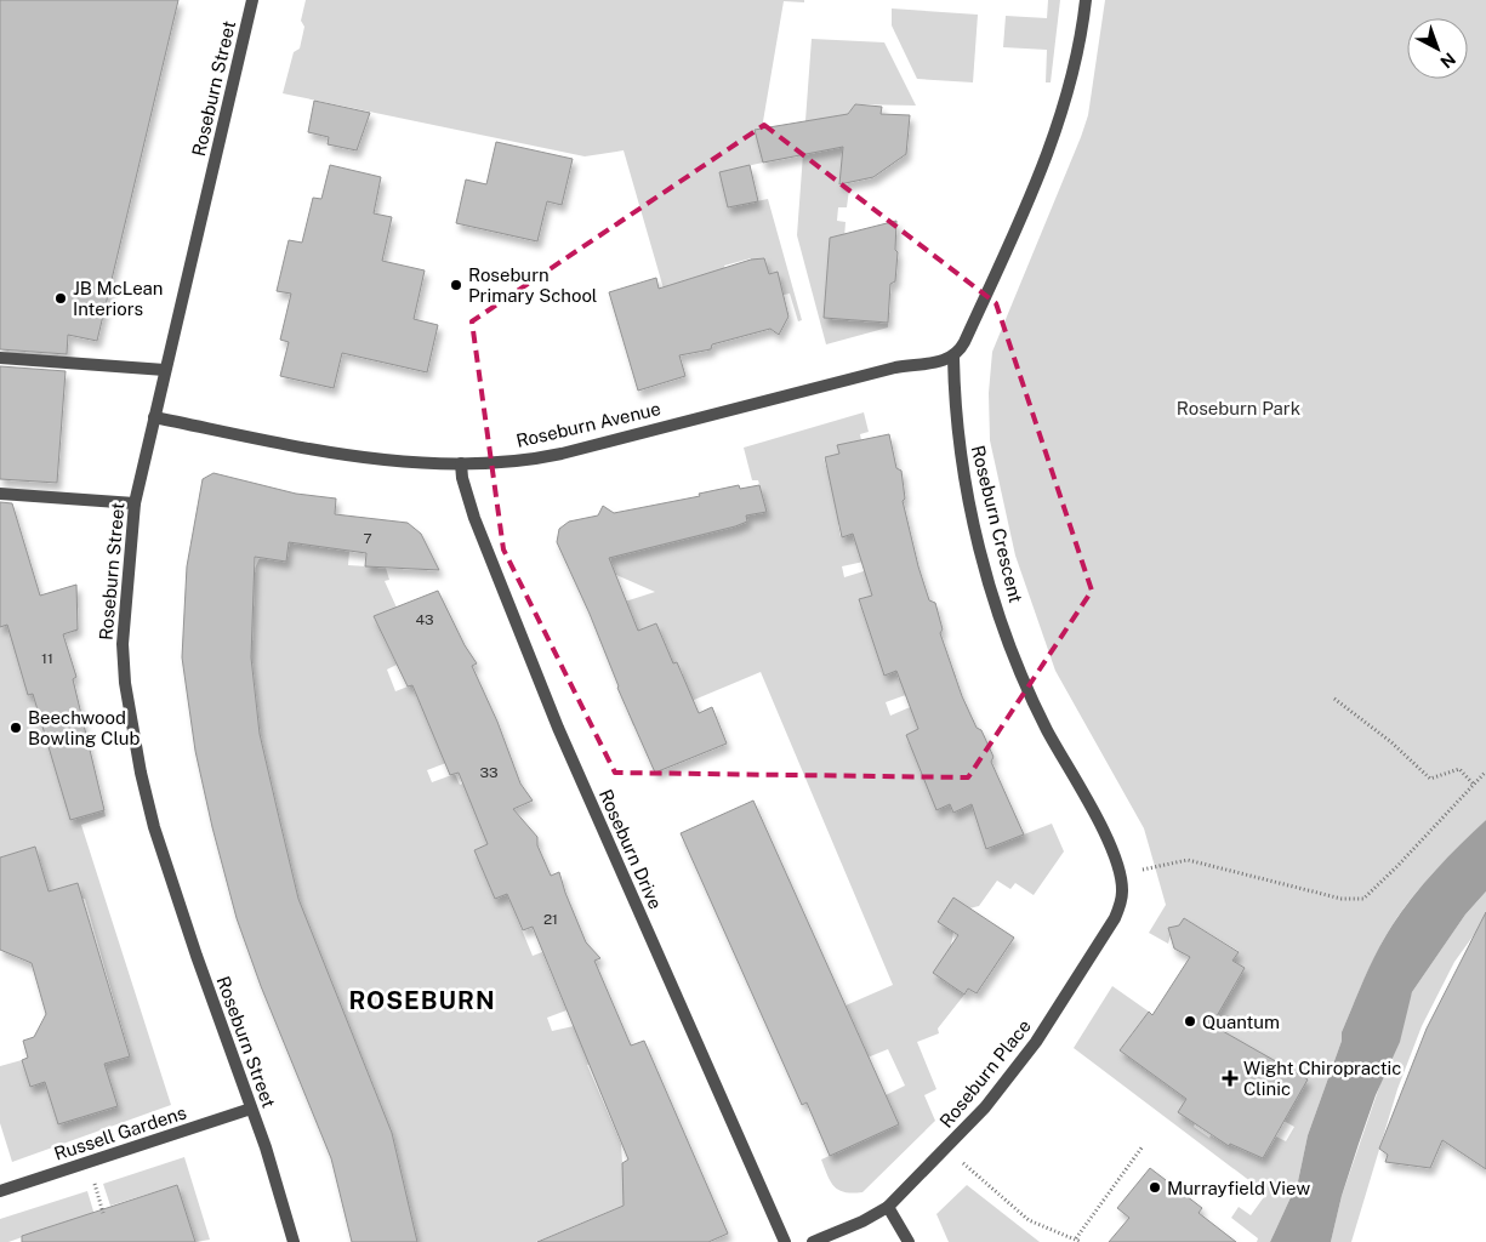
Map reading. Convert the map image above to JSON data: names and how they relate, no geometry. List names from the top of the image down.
{
  "streets": {
    "street": [
      "Roseburn Street",
      "Roseburn Avenue",
      "Roseburn Crescent",
      "Roseburn Drive",
      "Roseburn Place",
      "Russell Gardens"
    ]
  },
  "crossings": [
    ["Roseburn Street", "Roseburn Avenue"],
    ["Roseburn Street", "Russell Gardens"],
    ["Roseburn Avenue", "Roseburn Crescent"],
    ["Roseburn Avenue", "Roseburn Drive"],
    ["Roseburn Crescent", "Roseburn Place"]
  ],
  "districts": ["ROSEBURN"],
  "parks": ["Roseburn Park"],
  "places": {
    "other": [
      "Roseburn Primary School",
      "JB McLean Interiors",
      "Beechwood Bowling Club",
      "Quantum",
      "Murrayfield View"
    ],
    "health": ["Wight Chiropractic Clinic"]
  },
  "house_numbers": [
    "7",
    "43",
    "11",
    "33",
    "21"
  ],
  "north": "bottom right"
}
